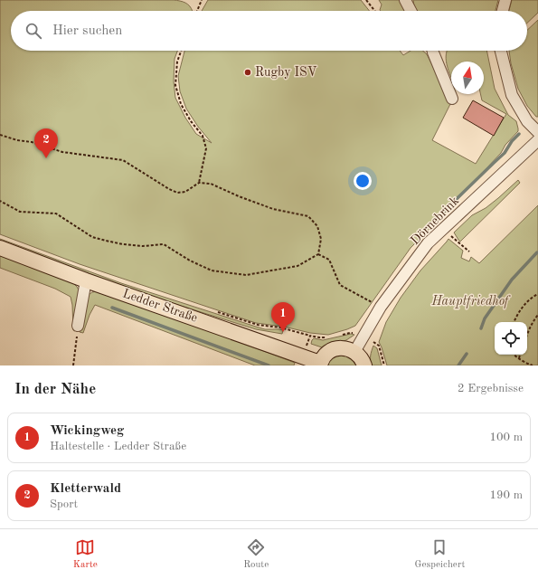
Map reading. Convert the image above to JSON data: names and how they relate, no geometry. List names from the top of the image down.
{
  "streets": {
    "main road": ["Ledder Straße"],
    "street": ["Dörnebrink"]
  },
  "parks": ["Hauptfriedhof"],
  "places": ["Rugby ISV"],
  "north": "top",
  "page": {
    "search": "Hier suchen",
    "pins": ["2", "1"],
    "heading": ["In der Nähe", "2 Ergebnisse"],
    "list": [
      {
        "mark": "1",
        "name": "Wickingweg",
        "note": "Haltestelle · Ledder Straße",
        "value": "100 m"
      },
      {
        "mark": "2",
        "name": "Kletterwald",
        "note": "Sport",
        "value": "190 m"
      }
    ],
    "nav": ["Karte", "Route", "Gespeichert"]
  }
}
